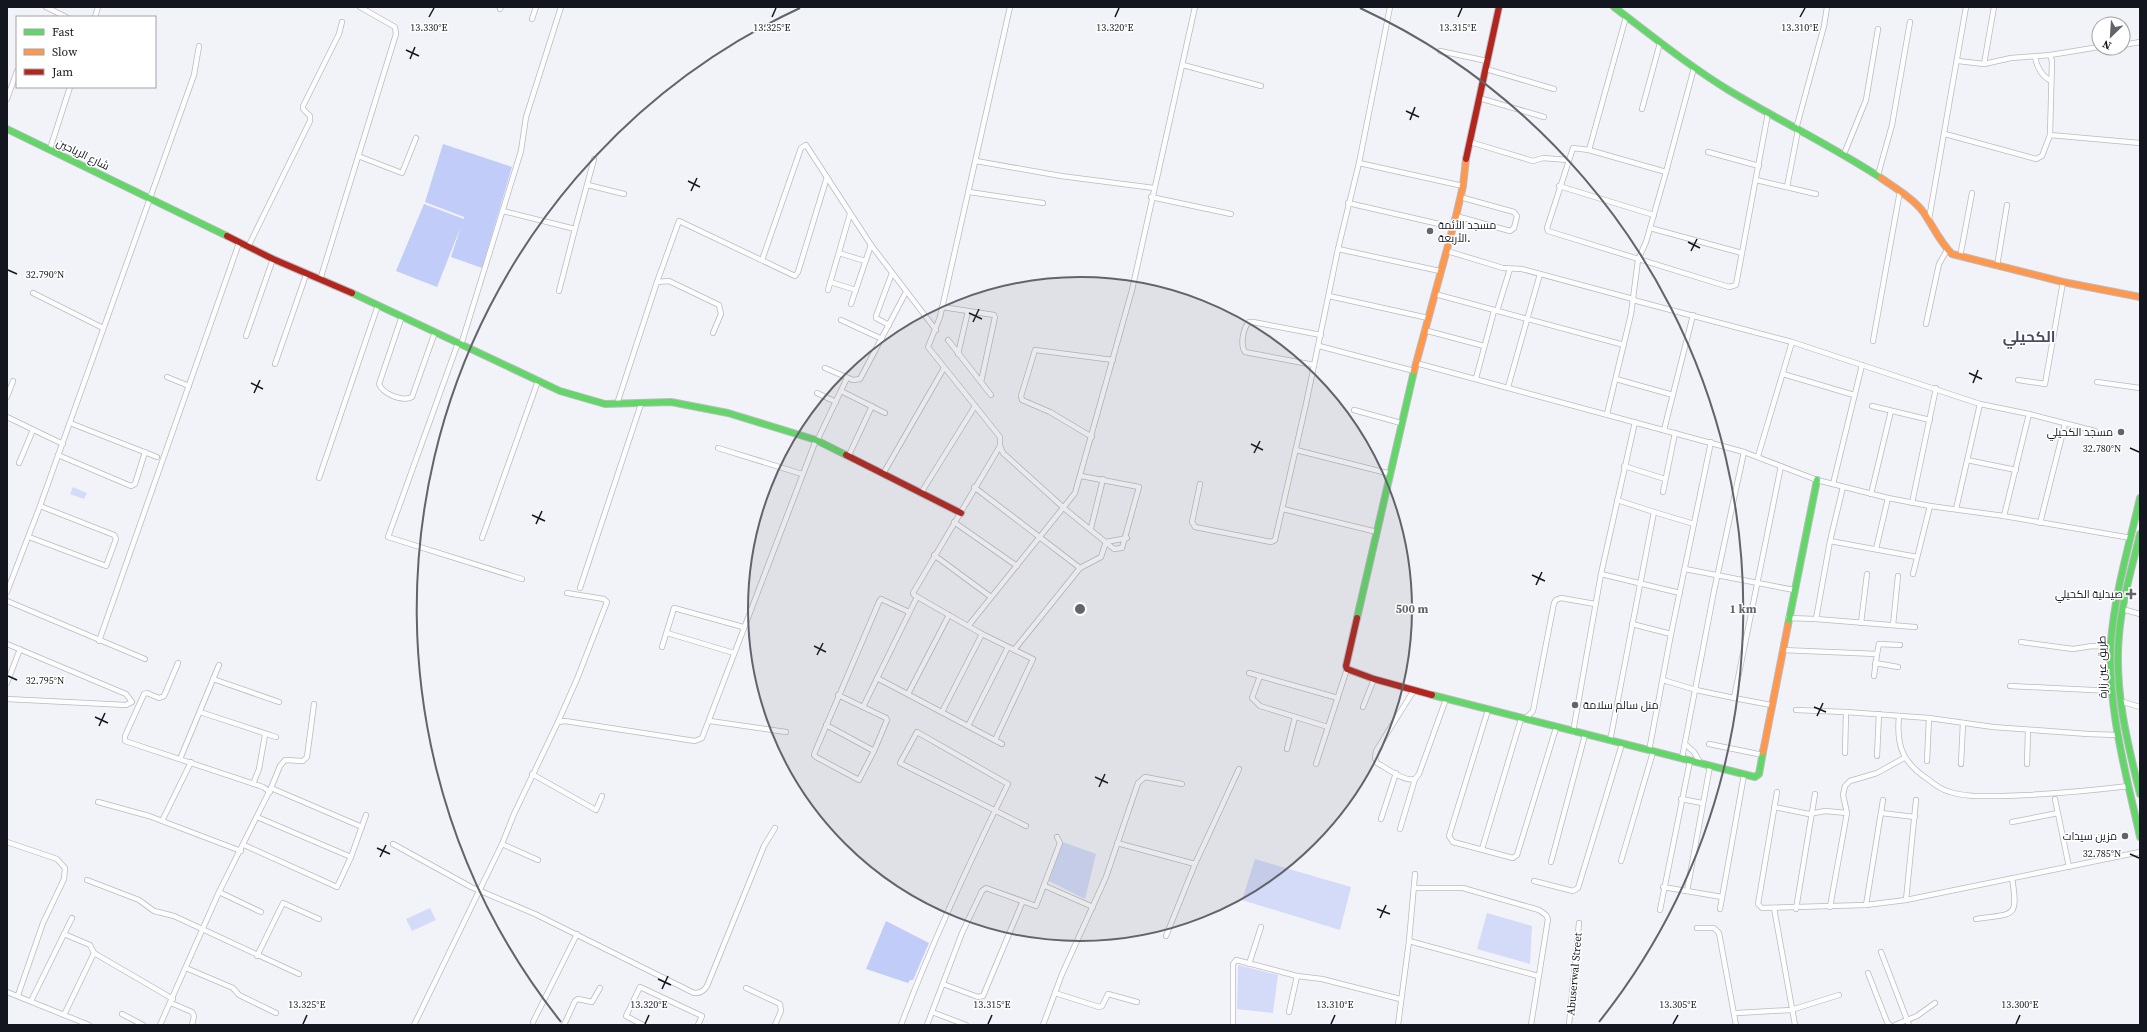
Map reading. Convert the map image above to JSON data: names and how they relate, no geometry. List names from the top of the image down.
{
  "streets": {
    "street": ["شارع الرياحين", "طريق عين زارة", "Abuserwal Street"]
  },
  "districts": ["الكحيلي"],
  "places": {
    "other": [
      "مسجد الأئمة الأربعة.",
      "مسجد الكحيلي",
      "منل سالم سلامة",
      "مزين سيدات"
    ],
    "health": ["صيدلية الكحيلي"]
  },
  "legend": ["Fast", "Slow", "Jam"],
  "north": "bottom left",
  "coordinates": [
    "13.330°E",
    "13.320°E",
    "13.325°E",
    "13.315°E",
    "13.310°E",
    "32.790°N",
    "32.780°N",
    "32.795°N",
    "32.785°N",
    "13.305°E",
    "13.300°E"
  ],
  "rings": ["500 m", "1 km"]
}
